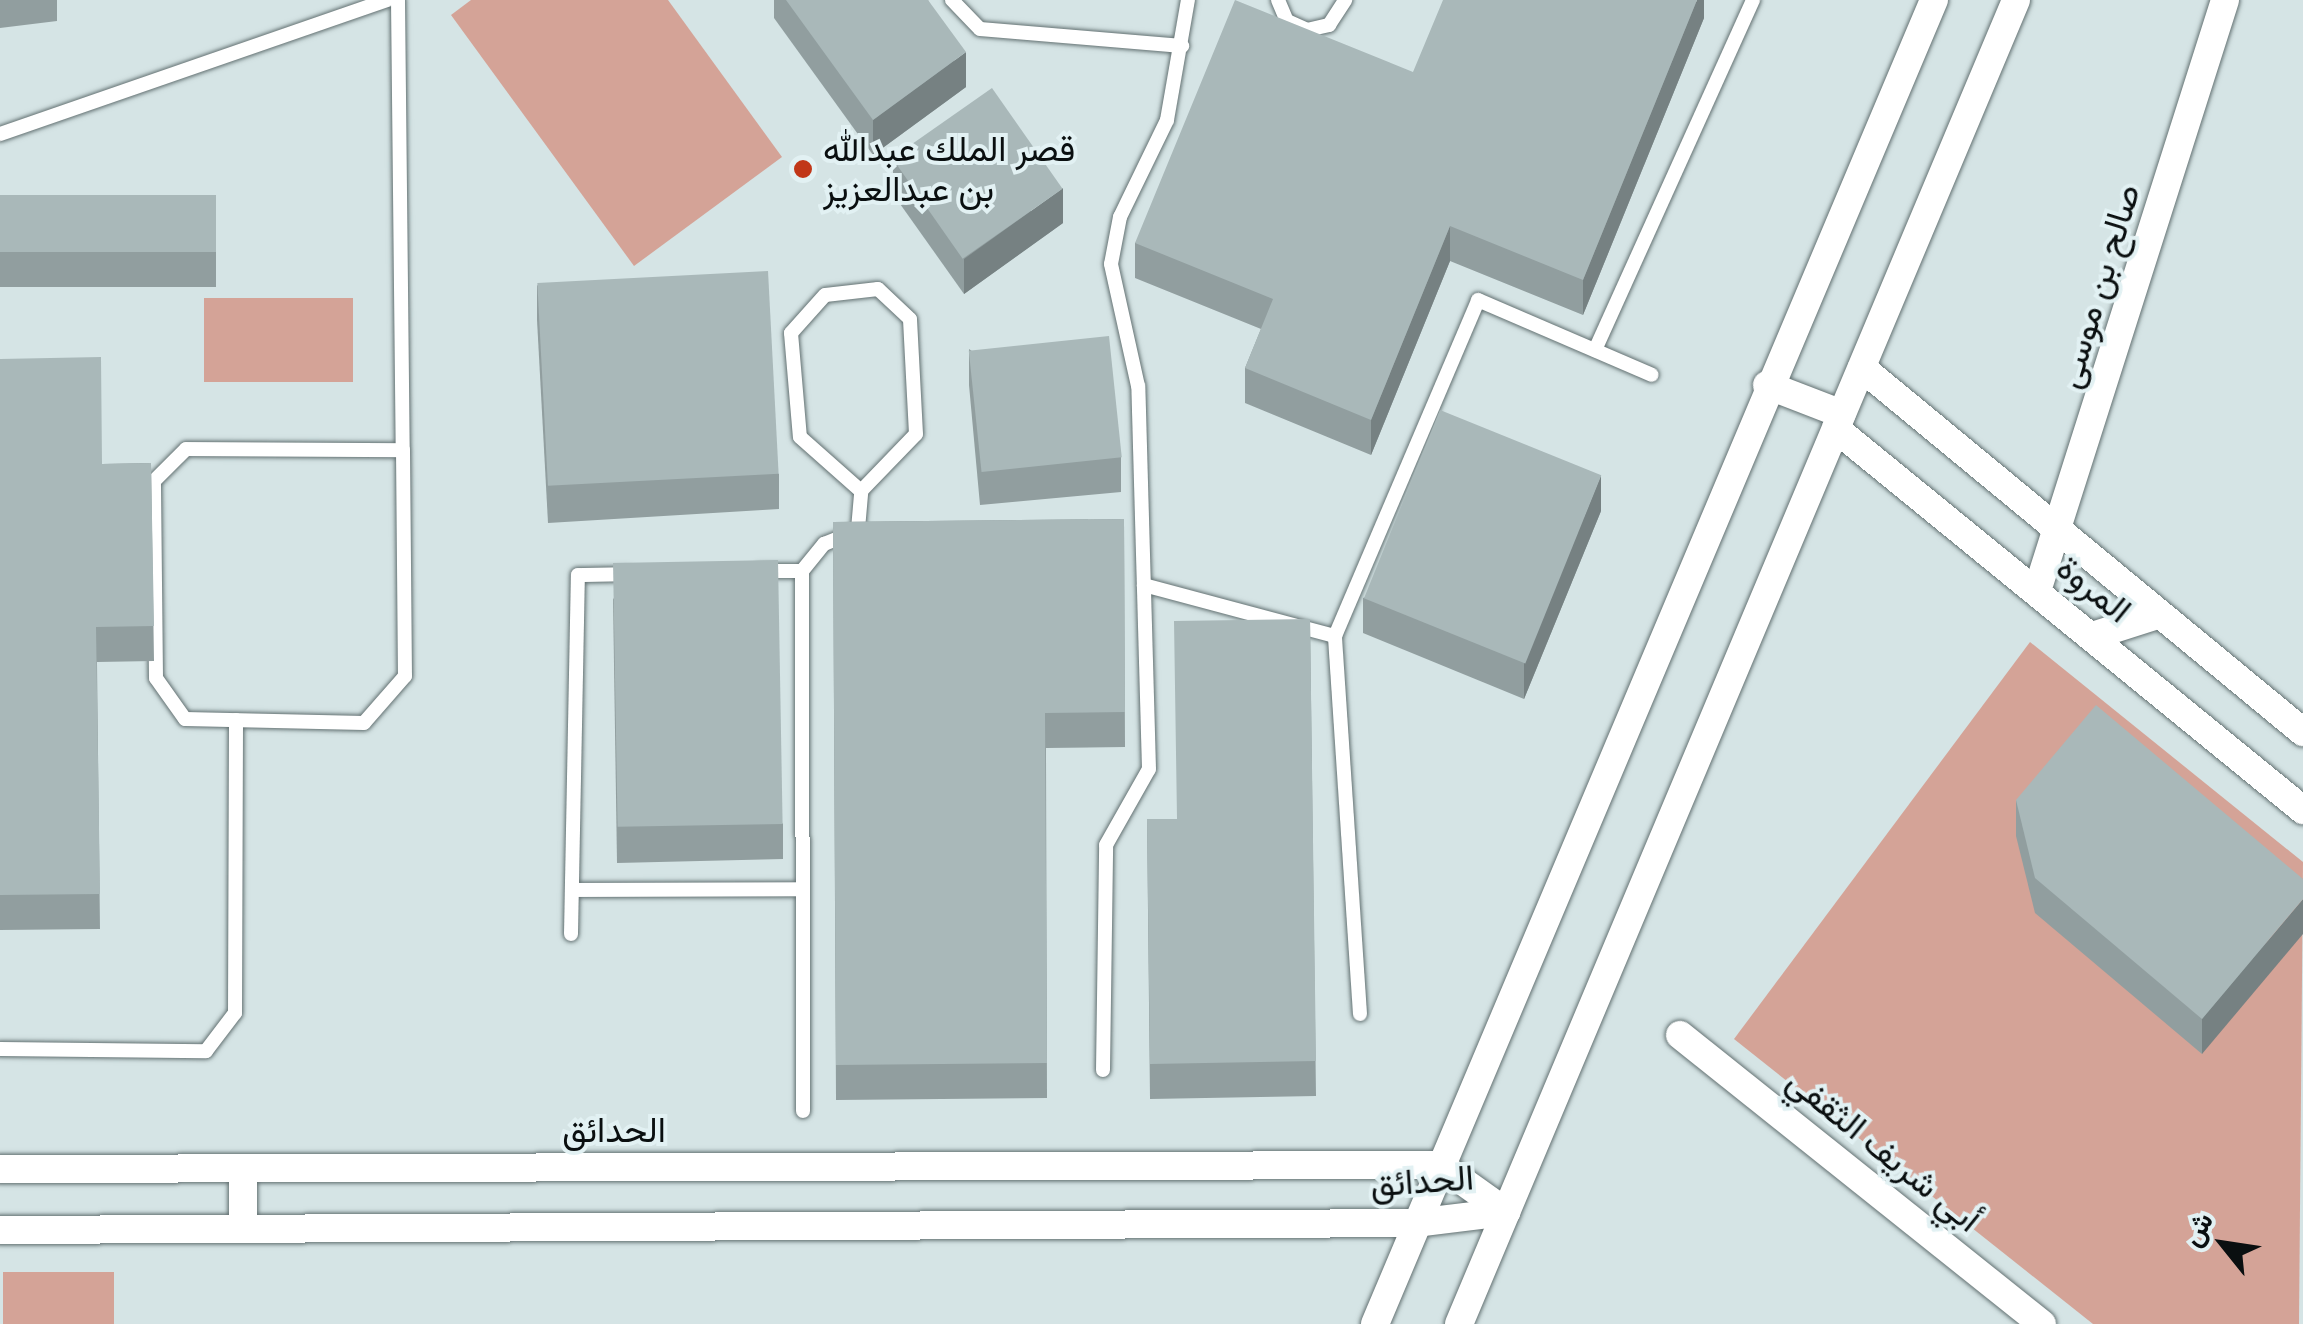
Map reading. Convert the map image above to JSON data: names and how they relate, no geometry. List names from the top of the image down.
{
  "streets": {
    "street": [
      "صالح بن موسى",
      "المروة",
      "الحدائق",
      "أبي شريف الثقفي"
    ]
  },
  "crossings": [
    ["صالح بن موسى", "المروة"]
  ],
  "places": ["قصر الملك عبدالله بن عبدالعزيز"],
  "north": "top left"
}
